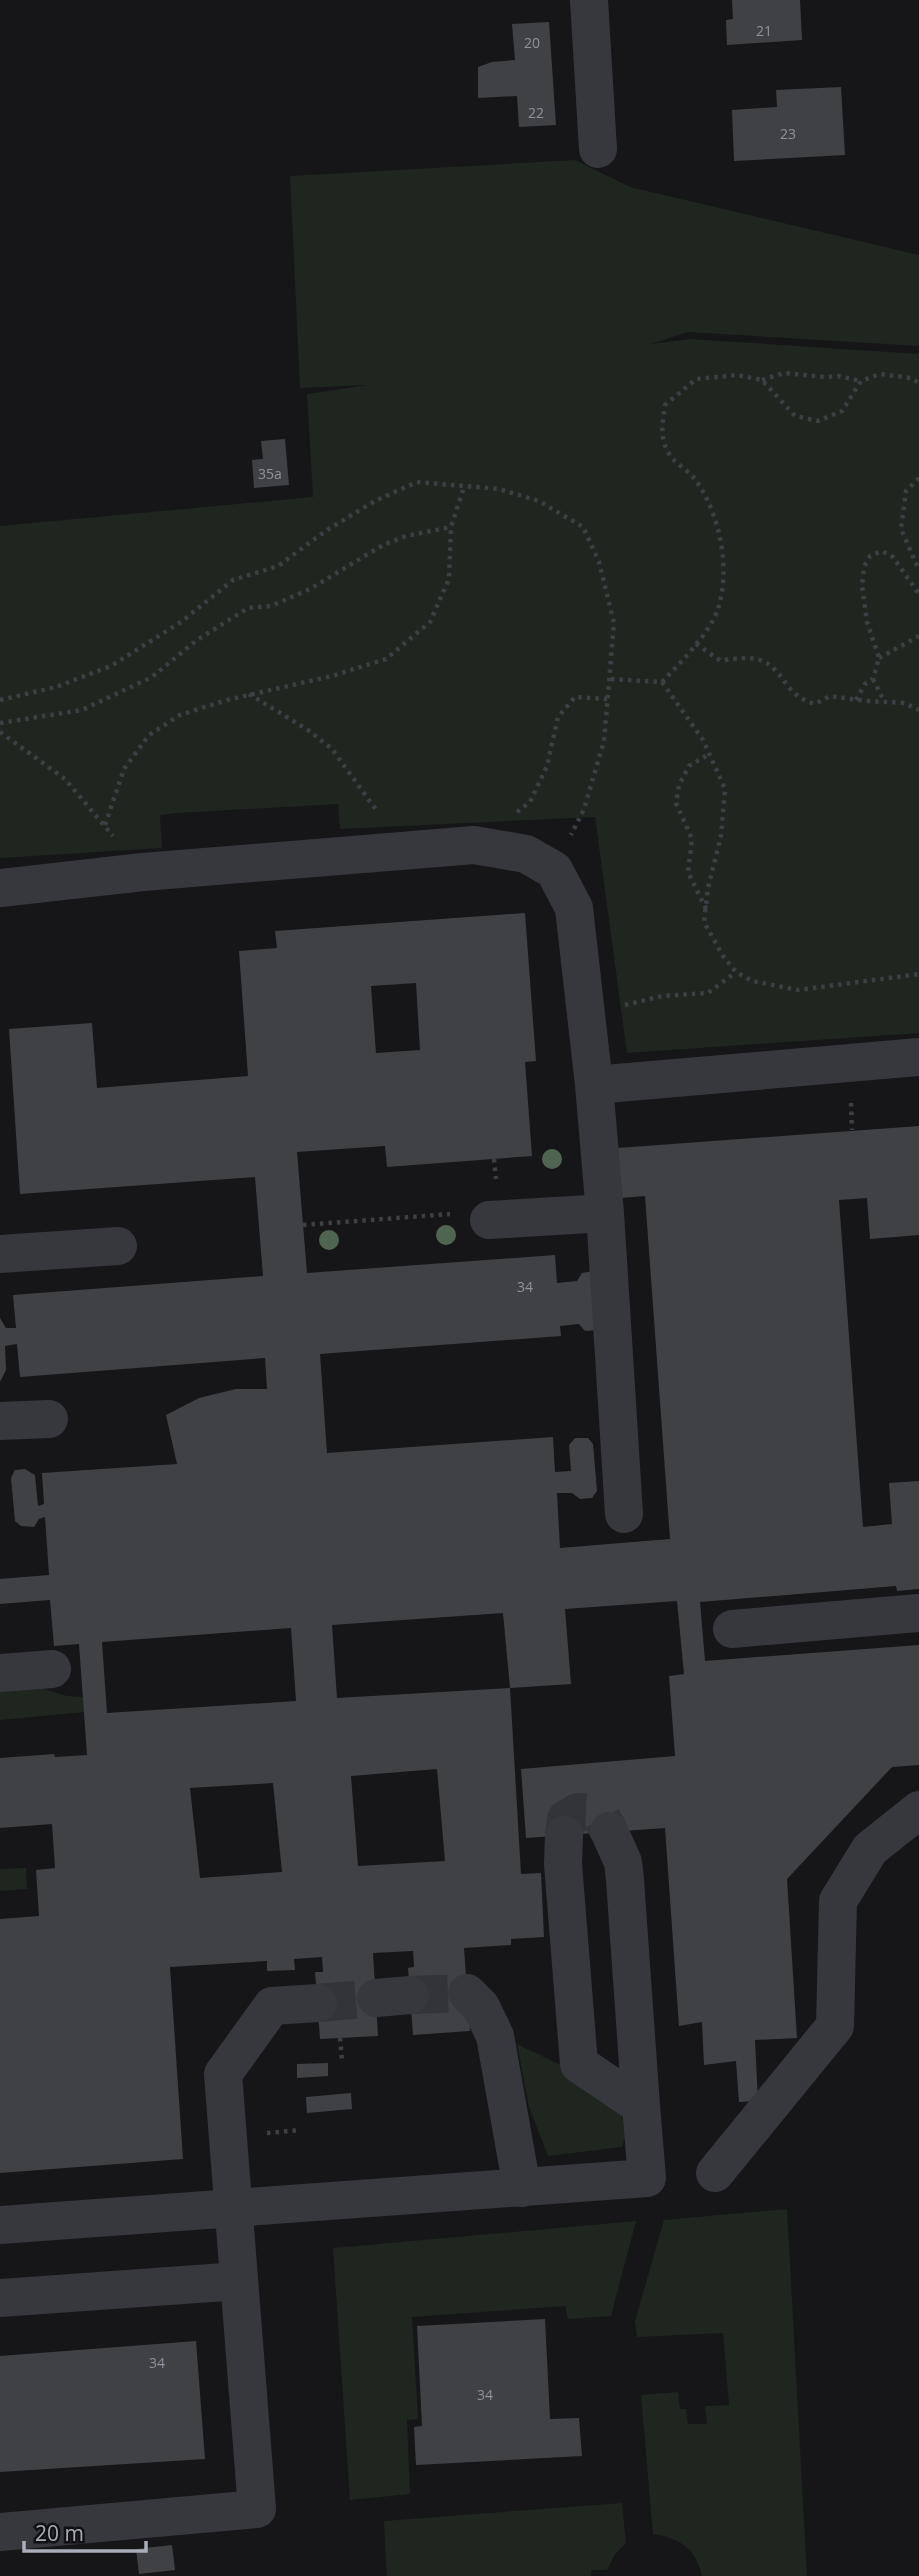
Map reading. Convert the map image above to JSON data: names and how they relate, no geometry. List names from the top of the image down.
{
  "house_numbers": [
    "21",
    "20",
    "22",
    "23",
    "35a",
    "34",
    "34",
    "34"
  ],
  "scale_bar": "20 m"
}
